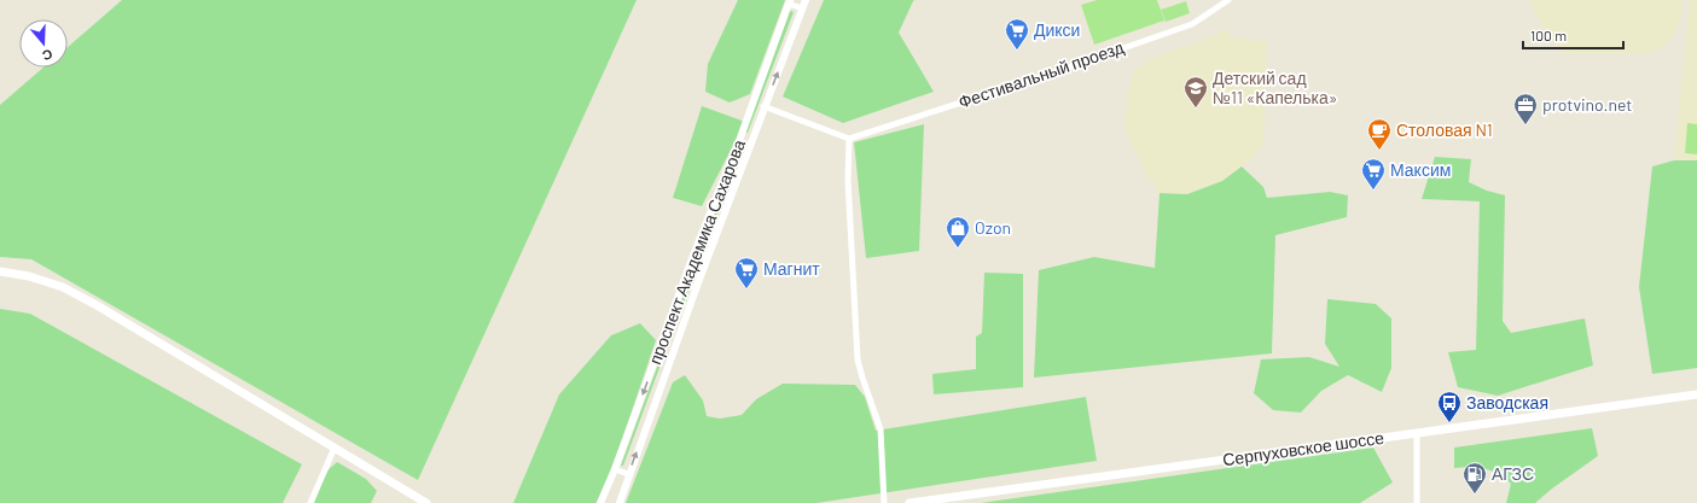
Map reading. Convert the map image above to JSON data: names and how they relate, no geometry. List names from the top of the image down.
{
  "streets": {
    "main road": ["Серпуховское шоссе"],
    "street": ["Фестивальный проезд", "проспект Академика Сахарова"]
  },
  "places": {
    "supermarket": ["Дикси", "Максим", "Магнит"],
    "school or university": ["Детский сад №11 «Капелька»"],
    "office": ["protvino.net"],
    "cafe": ["Столовая N1"],
    "shop": ["Ozon"],
    "bus stop": ["Заводская"],
    "fuel station": ["АГЗС"]
  },
  "scale_bar": "100 m",
  "north": "bottom"
}
